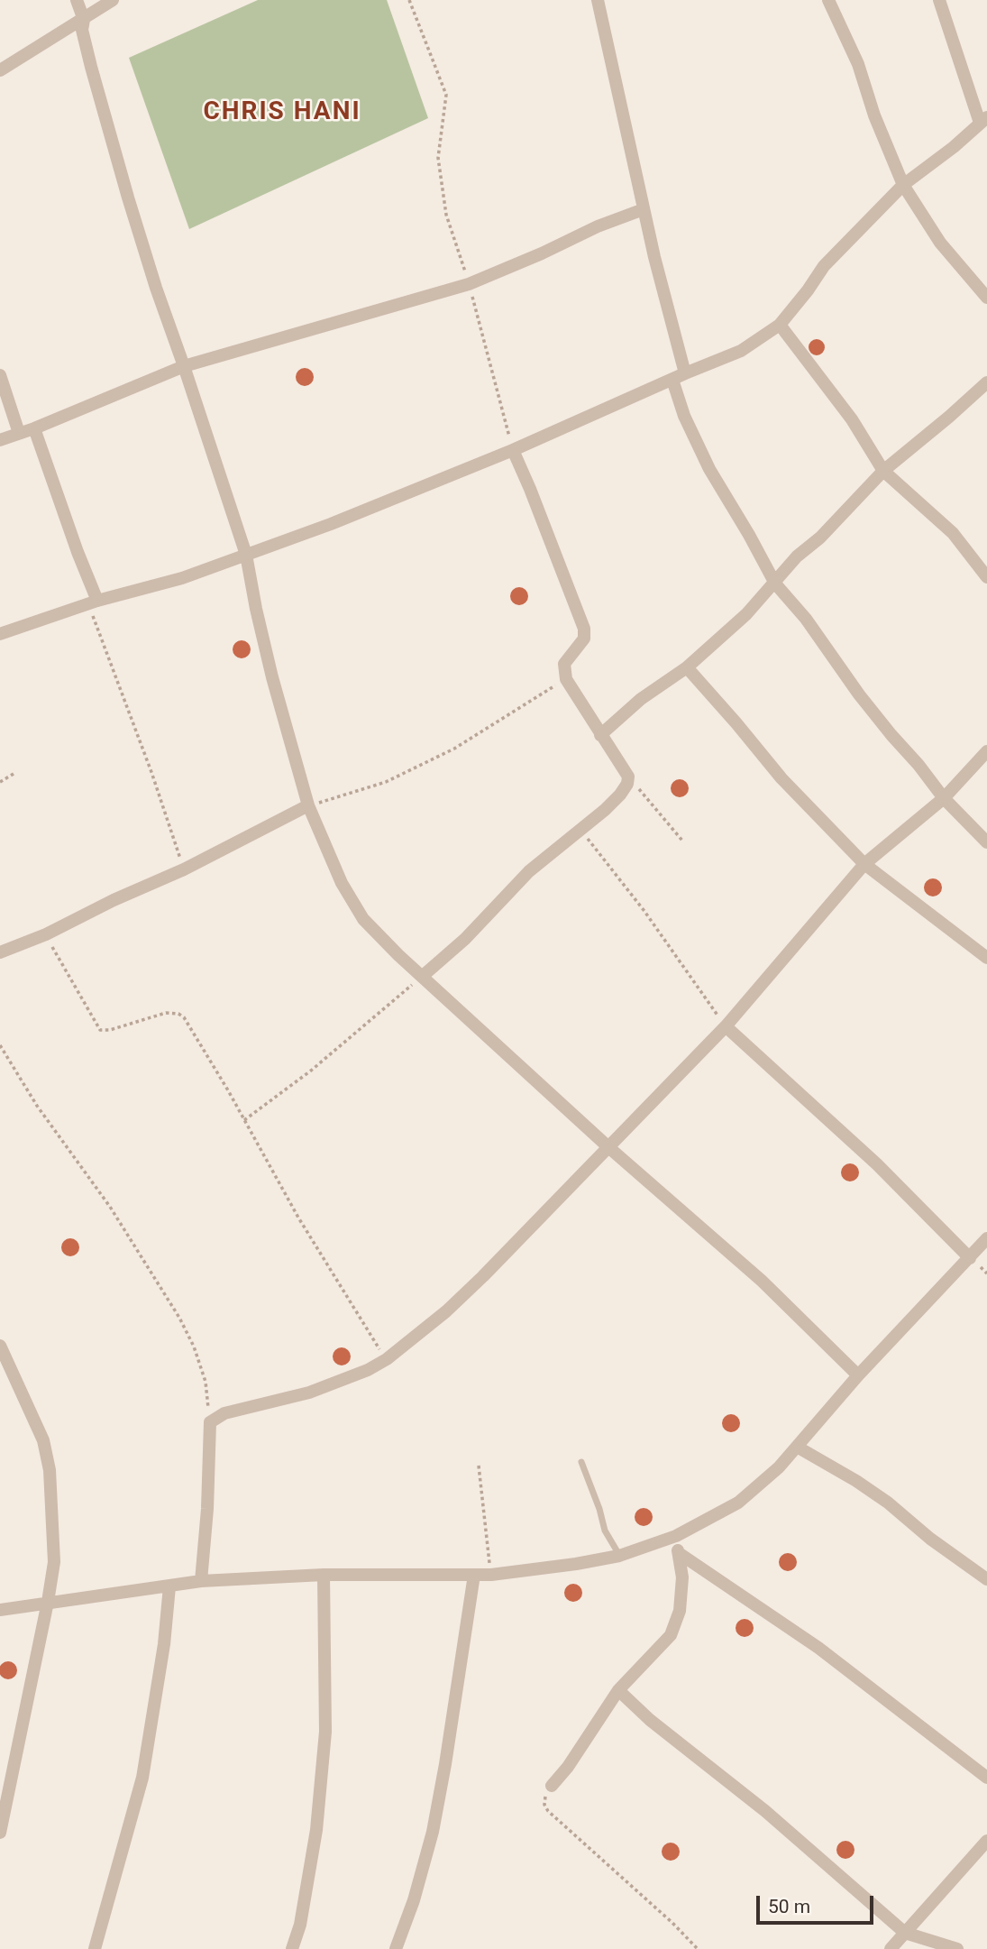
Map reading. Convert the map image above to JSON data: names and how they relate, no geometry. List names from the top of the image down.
{
  "districts": ["CHRIS HANI"],
  "scale_bar": "50 m"
}
